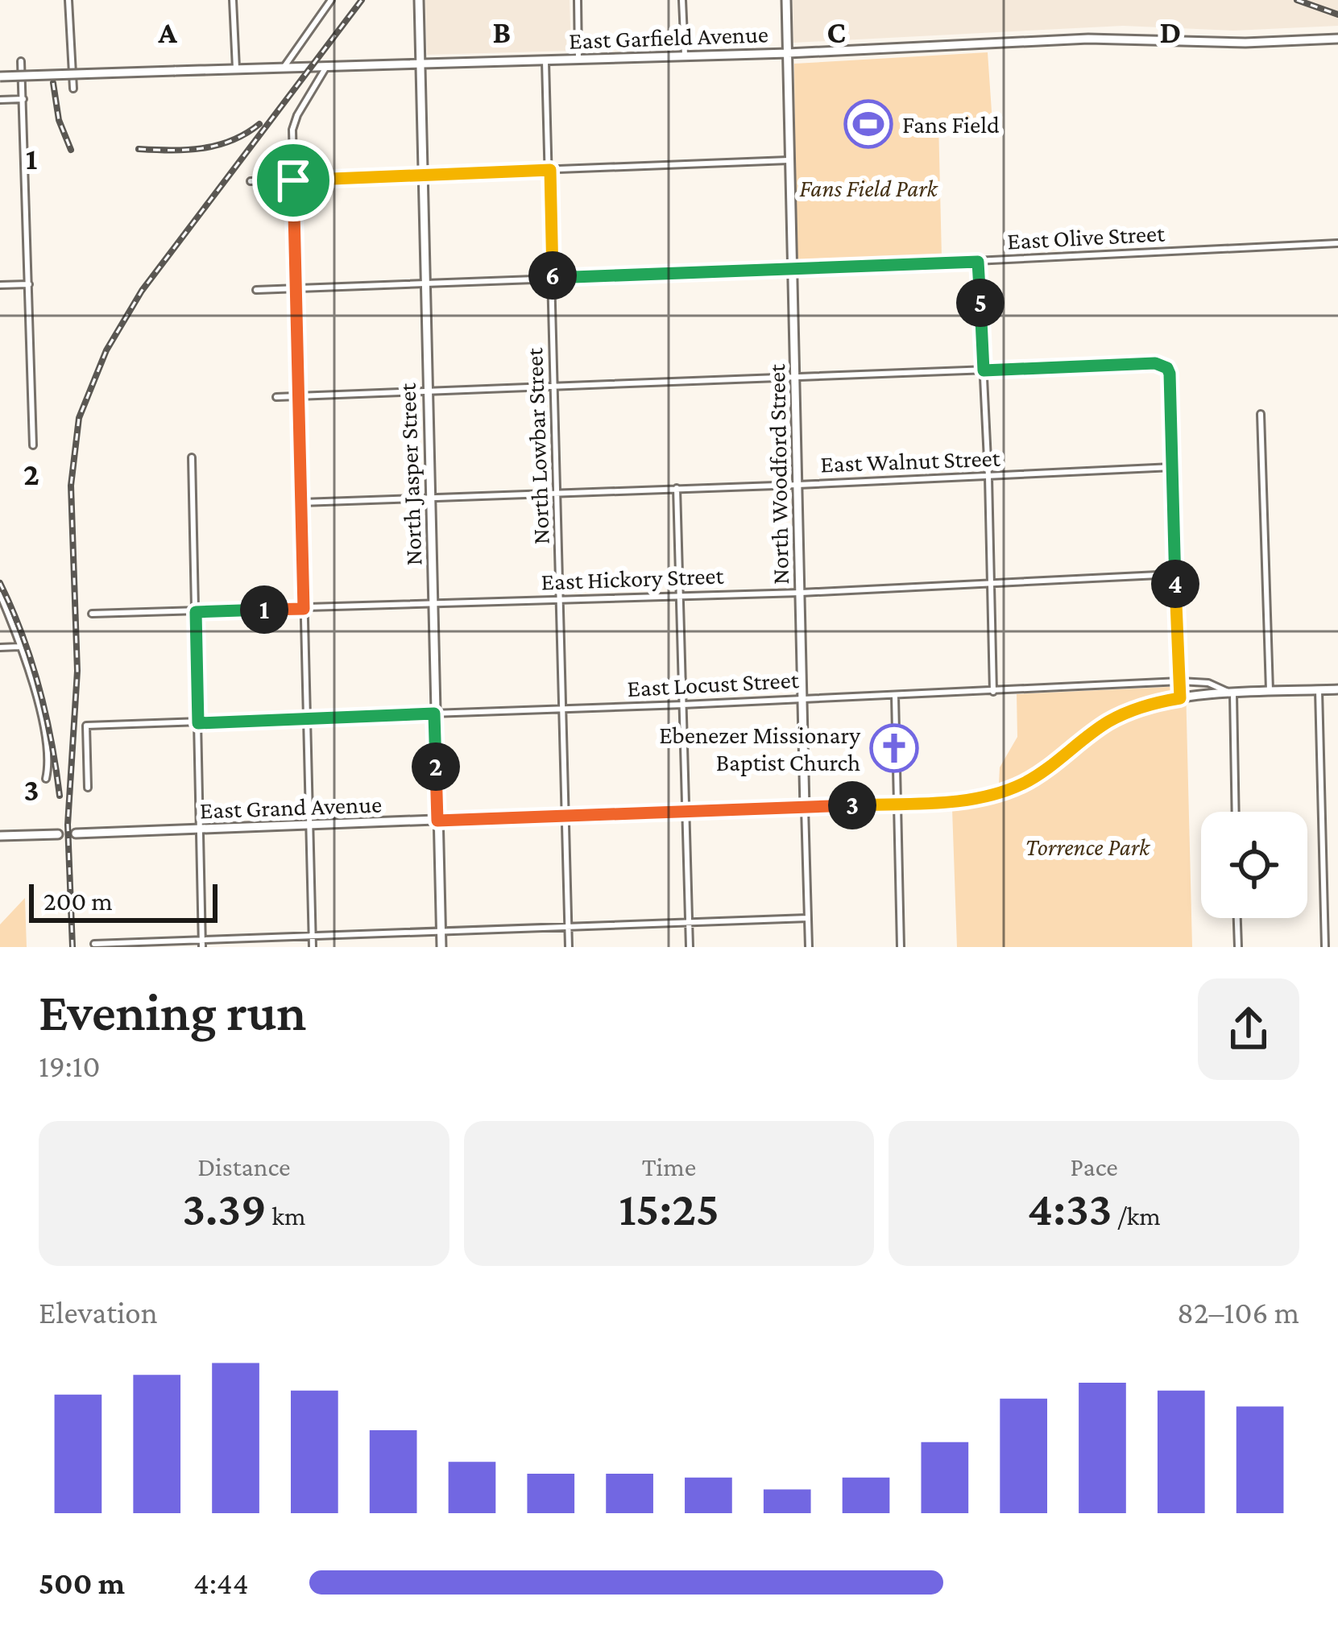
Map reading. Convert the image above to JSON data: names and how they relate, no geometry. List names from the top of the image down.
{
  "streets": {
    "street": [
      "East Garfield Avenue",
      "East Olive Street",
      "North Lowbar Street",
      "East Walnut Street",
      "North Jasper Street",
      "North Woodford Street",
      "East Hickory Street",
      "East Locust Street",
      "East Grand Avenue"
    ]
  },
  "crossings": [
    ["East Garfield Avenue", "North Lowbar Street"],
    ["East Garfield Avenue", "North Jasper Street"],
    ["East Garfield Avenue", "North Woodford Street"],
    ["East Olive Street", "North Lowbar Street"],
    ["East Olive Street", "North Jasper Street"],
    ["East Olive Street", "North Woodford Street"],
    ["North Lowbar Street", "East Walnut Street"],
    ["North Lowbar Street", "East Hickory Street"],
    ["North Lowbar Street", "East Locust Street"],
    ["North Lowbar Street", "East Grand Avenue"],
    ["East Walnut Street", "North Jasper Street"],
    ["East Walnut Street", "North Woodford Street"],
    ["North Jasper Street", "East Hickory Street"],
    ["North Jasper Street", "East Locust Street"],
    ["North Jasper Street", "East Grand Avenue"],
    ["North Woodford Street", "East Hickory Street"],
    ["North Woodford Street", "East Locust Street"],
    ["North Woodford Street", "East Grand Avenue"],
    ["East Locust Street", "East Grand Avenue"]
  ],
  "parks": ["Fans Field Park", "Torrence Park"],
  "places": {
    "sports": ["Fans Field"],
    "church": ["Ebenezer Missionary Baptist Church"]
  },
  "scale_bar": "200 m",
  "page": {
    "pins": [
      "6",
      "5",
      "4",
      "1",
      "2",
      "3"
    ],
    "scale": "200 m",
    "heading": ["Evening run", "19:10"],
    "stats": [
      ["Distance", "3.39 km"],
      ["Time", "15:25"],
      ["Pace", "4:33 /km"]
    ],
    "chart": ["Elevation", "82–106 m"],
    "list": [
      {
        "name": "500 m",
        "note": "4:44"
      }
    ]
  },
  "grid": {
    "columns": [
      "A",
      "B",
      "C",
      "D"
    ],
    "rows": ["1", "2", "3"]
  }
}
